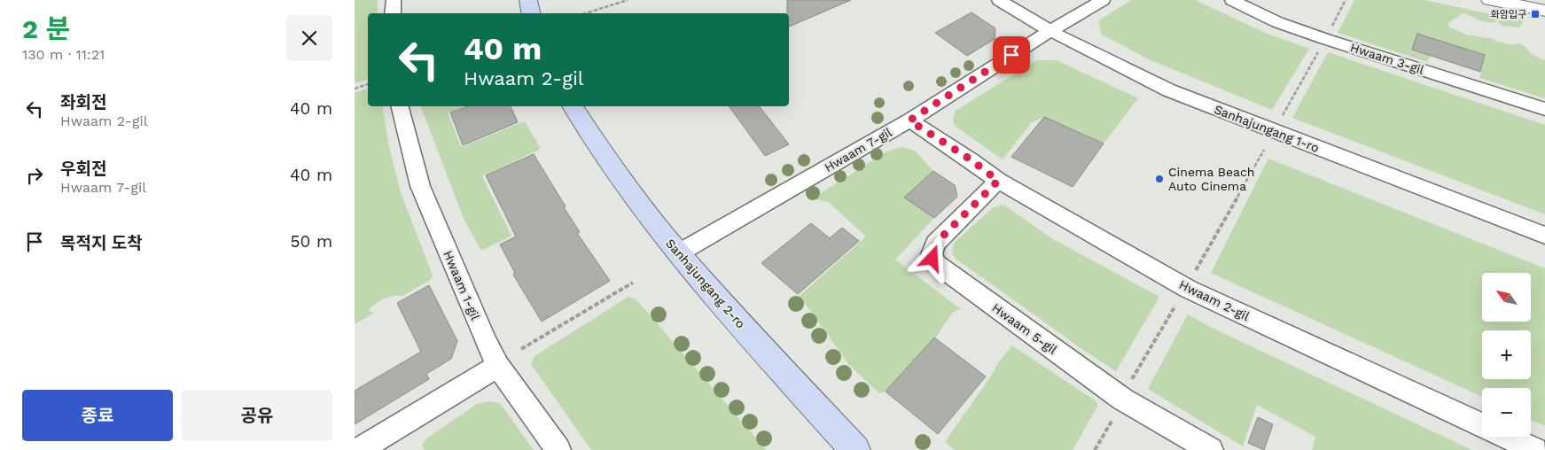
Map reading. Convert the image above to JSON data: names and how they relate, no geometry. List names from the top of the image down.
{
  "streets": {
    "main road": ["Sanhajungang 2-ro"],
    "street": [
      "Hwaam 3-gil",
      "Sanhajungang 1-ro",
      "Hwaam 7-gil",
      "Hwaam 1-gil",
      "Hwaam 2-gil",
      "Hwaam 5-gil"
    ]
  },
  "crossings": [
    ["Sanhajungang 1-ro", "Hwaam 7-gil"],
    ["Hwaam 7-gil", "Sanhajungang 2-ro"],
    ["Hwaam 7-gil", "Hwaam 2-gil"],
    ["Hwaam 2-gil", "Hwaam 5-gil"]
  ],
  "places": {
    "transit": ["화암입구"],
    "other": ["Cinema Beach Auto Cinema"]
  },
  "north": "top left",
  "page": {
    "heading": ["2 분", "130 m · 11:21"],
    "turn": ["40 m", "Hwaam 2-gil"],
    "list": [
      {
        "name": "좌회전",
        "note": "Hwaam 2-gil",
        "value": "40 m"
      },
      {
        "name": "우회전",
        "note": "Hwaam 7-gil",
        "value": "40 m"
      },
      {
        "name": "목적지 도착",
        "value": "50 m"
      }
    ],
    "map_buttons": ["+", "−"],
    "buttons": ["종료", "공유"]
  }
}
